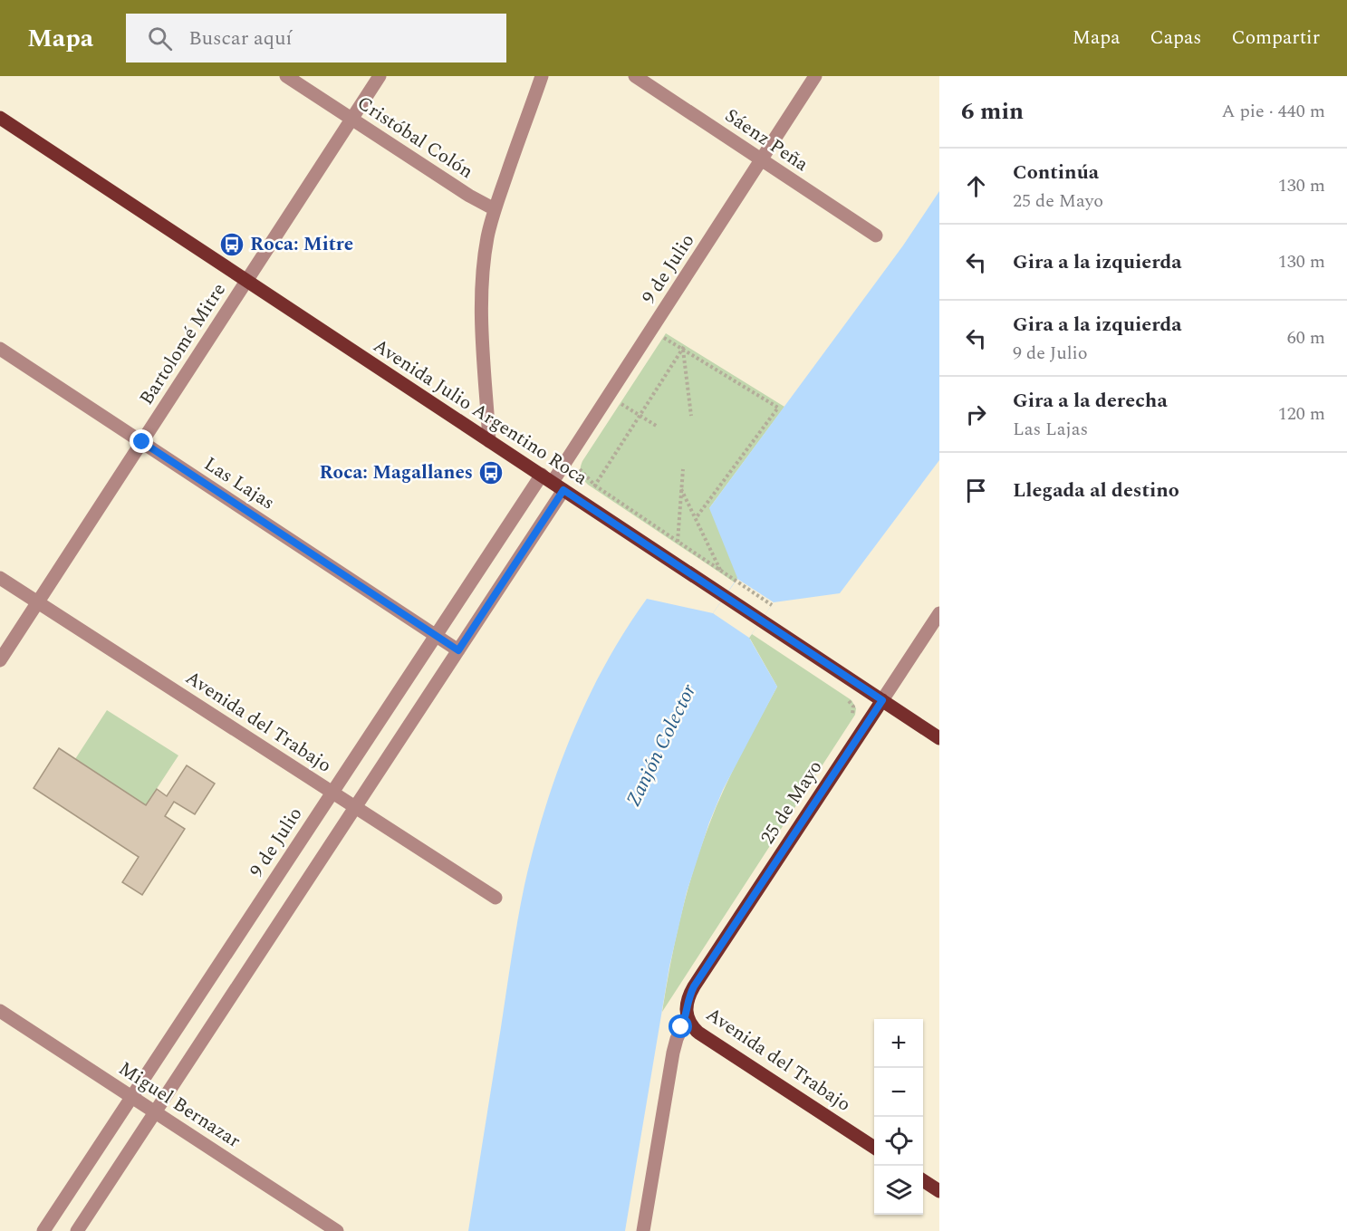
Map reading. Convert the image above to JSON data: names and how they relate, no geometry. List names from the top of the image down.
{
  "streets": {
    "main road": ["Avenida Julio Argentino Roca", "Avenida del Trabajo", "25 de Mayo"],
    "street": [
      "Cristóbal Colón",
      "Sáenz Peña",
      "9 de Julio",
      "Bartolomé Mitre",
      "Las Lajas",
      "Miguel Bernazar"
    ]
  },
  "crossings": [
    ["Cristóbal Colón", "Bartolomé Mitre"],
    ["Sáenz Peña", "9 de Julio"],
    ["9 de Julio", "Avenida Julio Argentino Roca"],
    ["9 de Julio", "Las Lajas"],
    ["9 de Julio", "Avenida del Trabajo"],
    ["9 de Julio", "Miguel Bernazar"],
    ["Bartolomé Mitre", "Avenida Julio Argentino Roca"],
    ["Bartolomé Mitre", "Las Lajas"],
    ["Bartolomé Mitre", "Avenida del Trabajo"],
    ["Avenida Julio Argentino Roca", "25 de Mayo"],
    ["Avenida del Trabajo", "25 de Mayo"]
  ],
  "water": ["Zanjón Colector"],
  "places": {
    "bus stop": ["Roca: Mitre", "Roca: Magallanes"]
  },
  "page": {
    "header": "Mapa",
    "search": "Buscar aquí",
    "nav": ["Mapa", "Capas", "Compartir"],
    "heading": ["6 min", "A pie · 440 m"],
    "list": [
      ["Continúa", "25 de Mayo", "130 m"],
      ["Gira a la izquierda", "130 m"],
      ["Gira a la izquierda", "9 de Julio", "60 m"],
      ["Gira a la derecha", "Las Lajas", "120 m"],
      "Llegada al destino"
    ],
    "map_buttons": ["+", "−"]
  }
}
